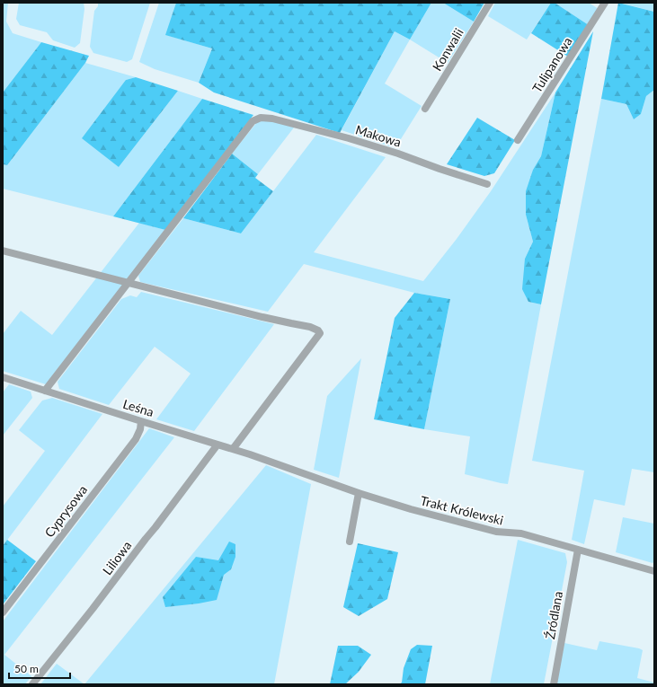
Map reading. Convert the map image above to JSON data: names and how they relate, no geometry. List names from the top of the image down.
{
  "streets": {
    "street": [
      "Konwalii",
      "Tulipanowa",
      "Makowa",
      "Leśna",
      "Trakt Królewski",
      "Cyprysowa",
      "Liliowa",
      "Źródlana"
    ]
  },
  "crossings": [
    ["Leśna", "Trakt Królewski"],
    ["Leśna", "Cyprysowa"],
    ["Leśna", "Liliowa"],
    ["Trakt Królewski", "Źródlana"]
  ],
  "scale_bar": "50 m"
}
